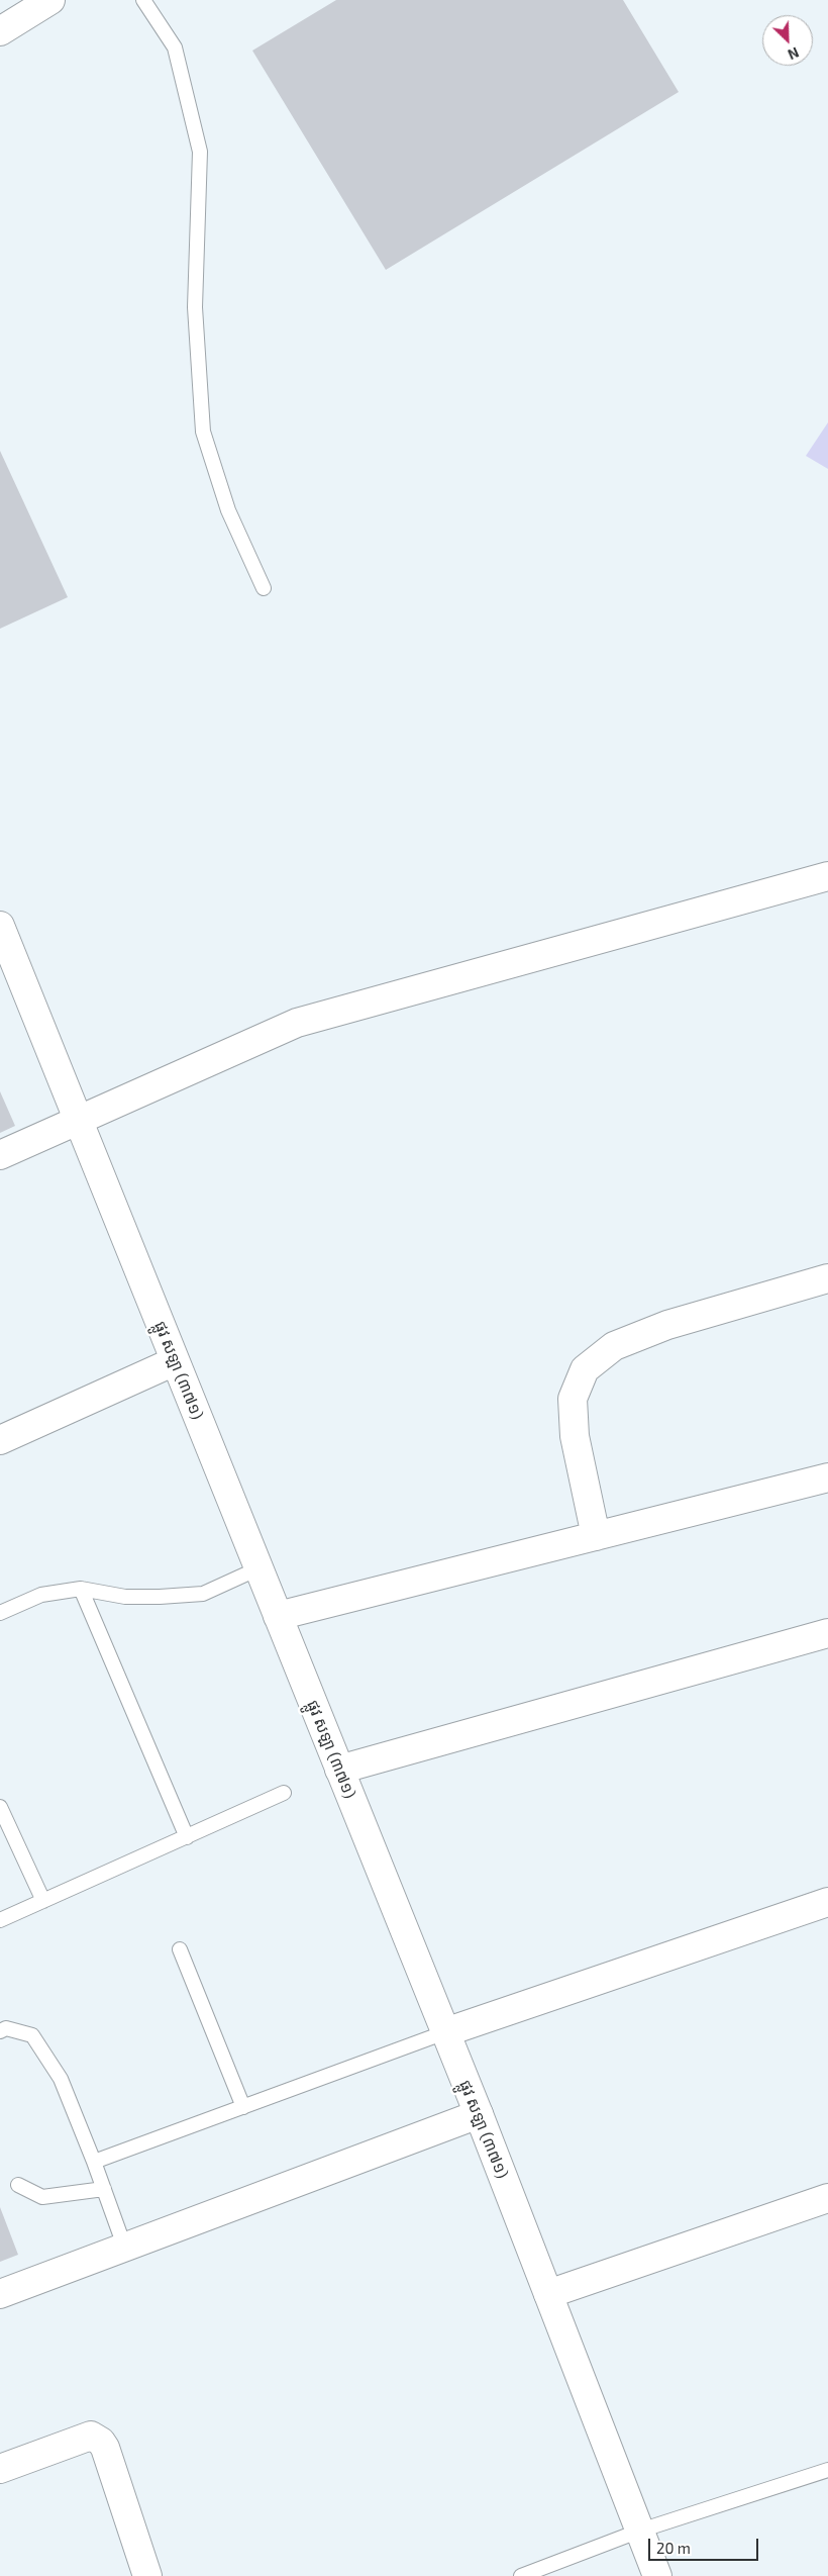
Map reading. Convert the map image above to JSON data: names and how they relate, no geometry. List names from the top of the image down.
{
  "streets": {
    "street": ["ផ្លូវ សឡា (៣៧១)"]
  },
  "scale_bar": "20 m",
  "north": "bottom right"
}
